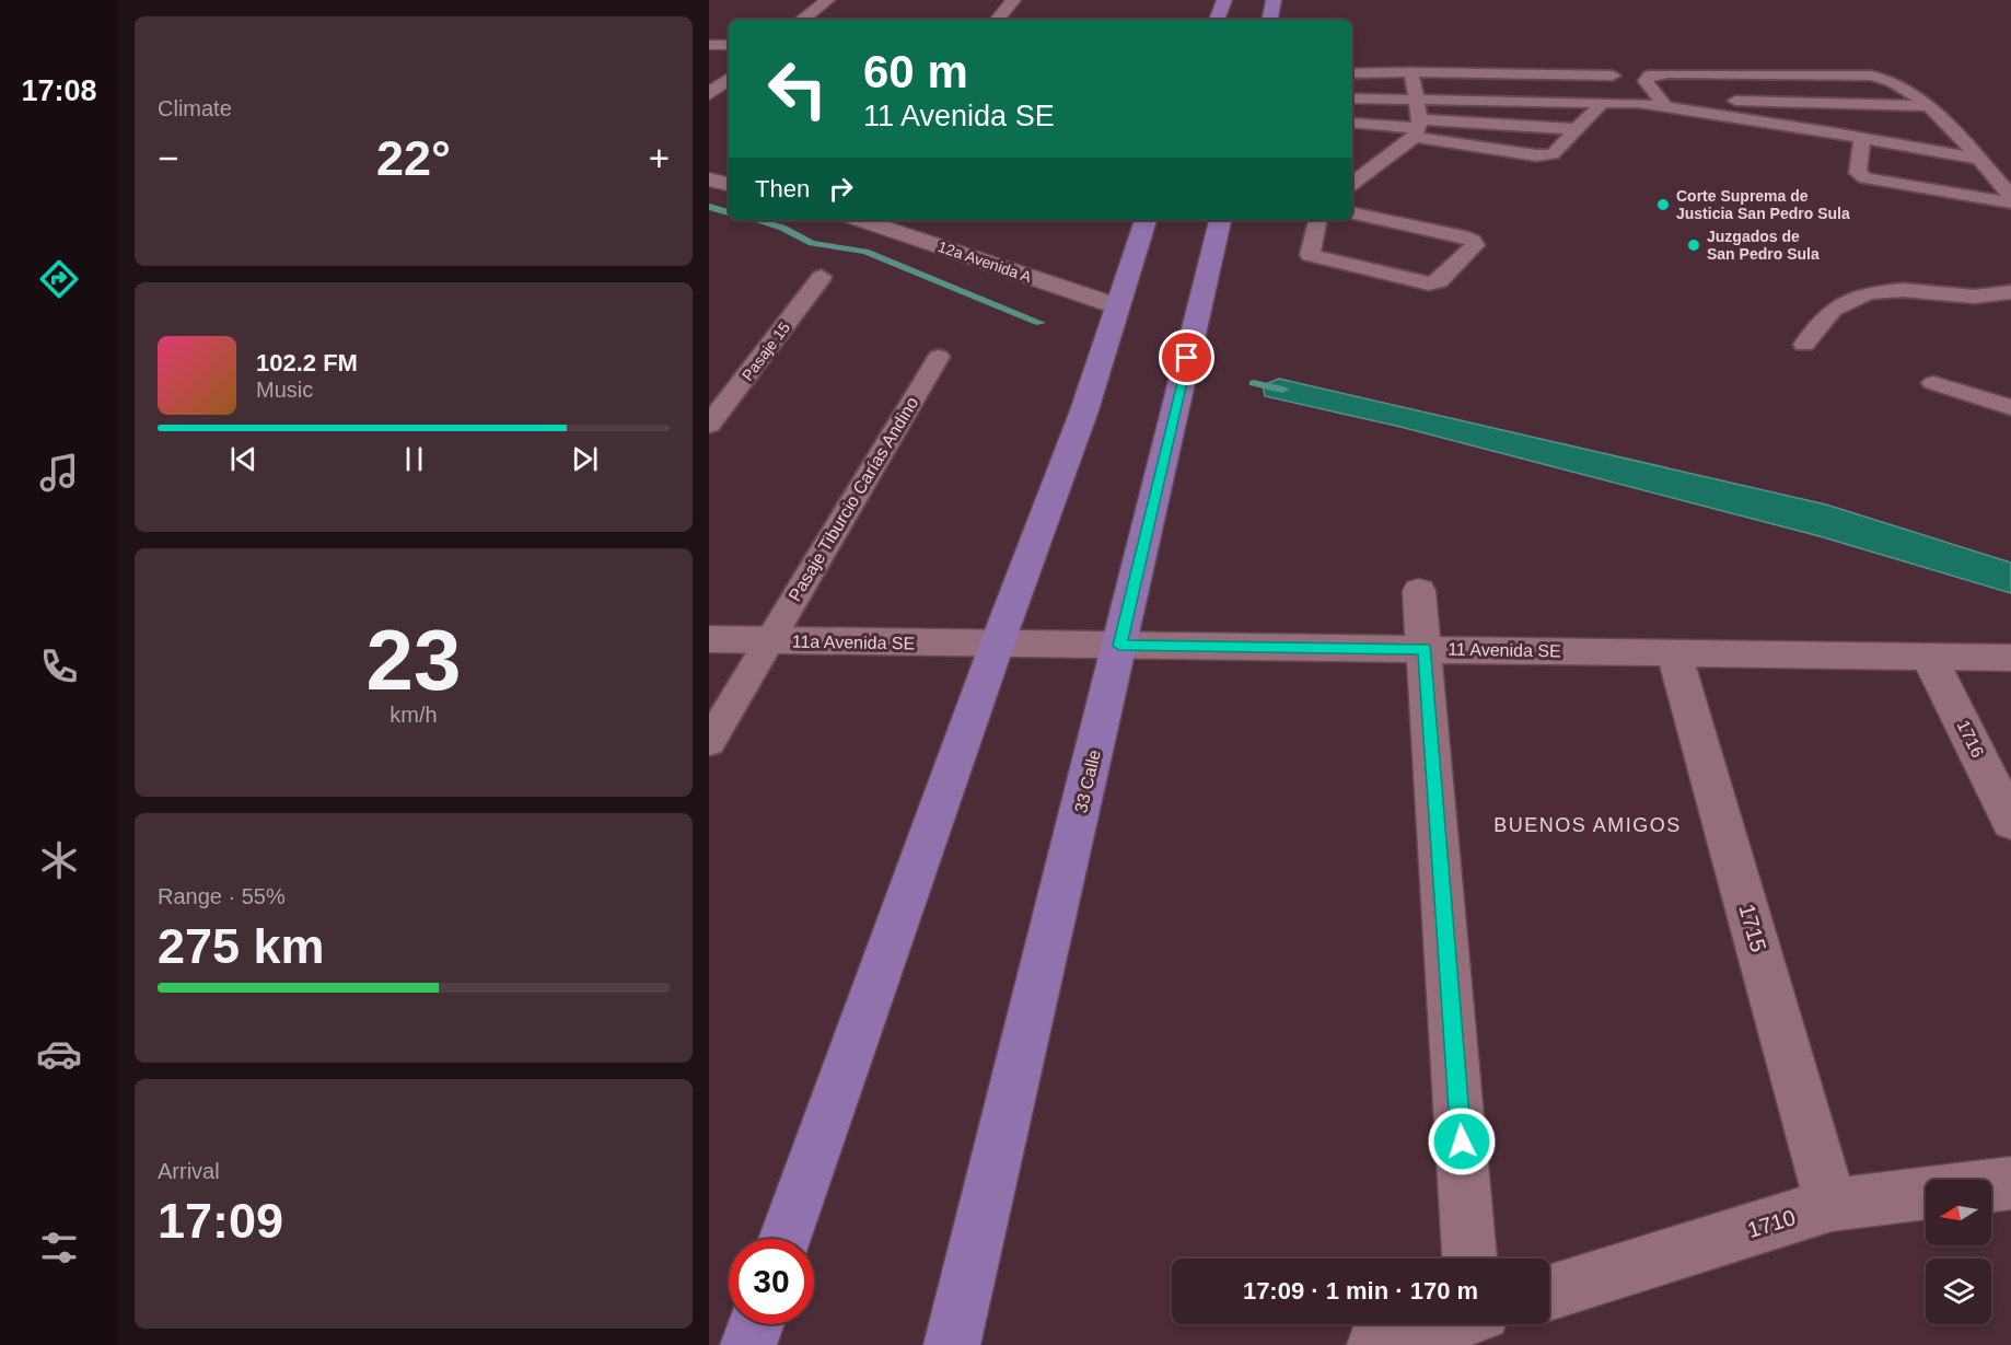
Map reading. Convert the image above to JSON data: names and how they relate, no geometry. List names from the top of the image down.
{
  "streets": {
    "main road": ["33 Calle"],
    "street": [
      "12a Avenida A",
      "11a Avenida SE",
      "11 Avenida SE",
      "1716",
      "1715",
      "1710"
    ],
    "lane": ["Pasaje 15", "Pasaje Tiburcio Carías Andino"]
  },
  "crossings": [
    ["Pasaje Tiburcio Carías Andino", "11a Avenida SE"],
    ["11a Avenida SE", "11 Avenida SE"],
    ["11 Avenida SE", "1716"],
    ["11 Avenida SE", "33 Calle"],
    ["11 Avenida SE", "1715"],
    ["1715", "1710"]
  ],
  "districts": ["BUENOS AMIGOS"],
  "places": ["Corte Suprema de Justicia San Pedro Sula", "Juzgados de San Pedro Sula"],
  "north": "left",
  "page": {
    "tabs": "17:08",
    "tile": [
      "Climate",
      ["23", "km/h"],
      ["Range · 55%", "275 km"],
      ["Arrival", "17:09"]
    ],
    "turn": ["60 m", "11 Avenida SE"],
    "heat": ["−", "22°", "+"],
    "then": "Then",
    "song": ["102.2 FM", "Music"],
    "limit": "30",
    "trip": "17:09 · 1 min · 170 m"
  }
}
